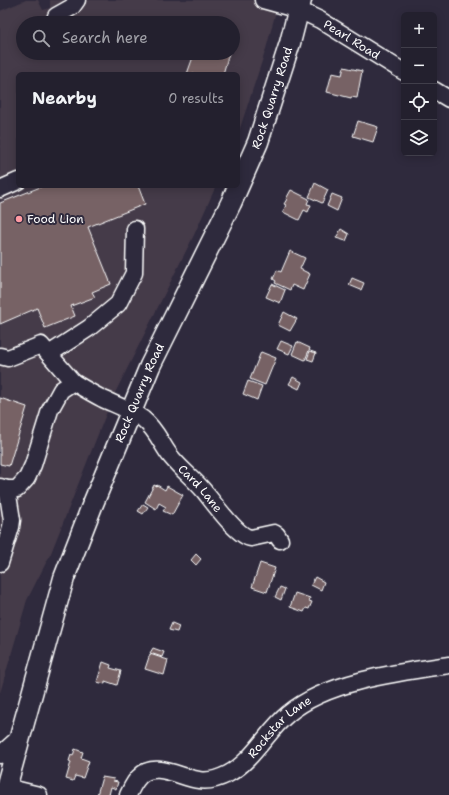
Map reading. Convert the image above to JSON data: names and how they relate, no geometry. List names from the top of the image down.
{
  "streets": {
    "main road": ["Rock Quarry Road"],
    "street": ["Pearl Road", "Card Lane", "Rockstar Lane"]
  },
  "crossings": [
    ["Pearl Road", "Rock Quarry Road"],
    ["Rock Quarry Road", "Card Lane"]
  ],
  "places": ["Food Lion"],
  "page": {
    "map_buttons": ["+", "−"],
    "search": "Search here",
    "heading": ["Nearby", "0 results"]
  }
}
